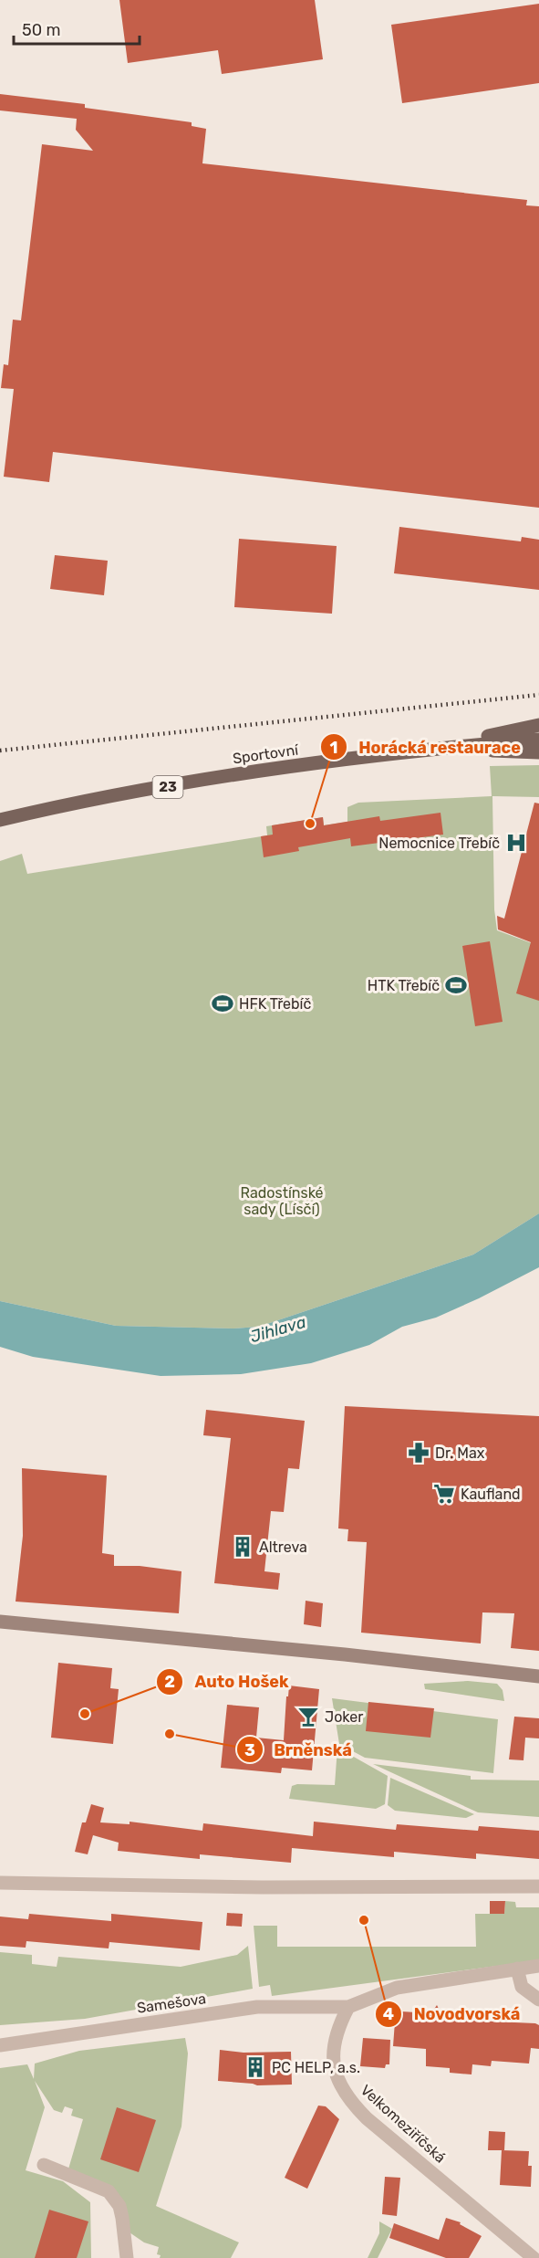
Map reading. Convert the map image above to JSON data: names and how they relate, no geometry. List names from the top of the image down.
{
  "streets": {
    "main road": ["Sportovní", "23"],
    "street": ["Samešova", "Velkomeziříčská"]
  },
  "crossings": [
    ["Samešova", "Velkomeziříčská"]
  ],
  "water": ["Jihlava"],
  "parks": ["Radostínské sady (Lísčí)"],
  "places": {
    "other": [
      "Horácká restaurace",
      "Auto Hošek",
      "Brněnská",
      "Novodvorská"
    ],
    "hospital": ["Nemocnice Třebíč"],
    "sports": ["HTK Třebíč", "HFK Třebíč"],
    "pharmacy": ["Dr. Max"],
    "supermarket": ["Kaufland"],
    "building": ["Altreva", "PC HELP, a.s."],
    "bar": ["Joker"]
  },
  "scale_bar": "50 m"
}
